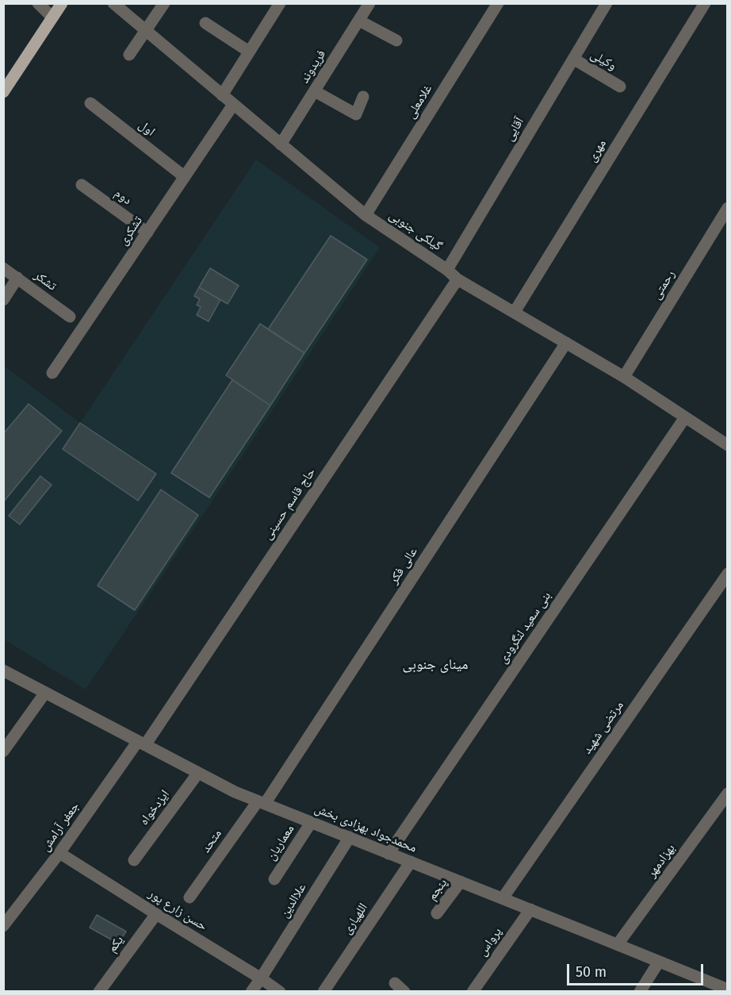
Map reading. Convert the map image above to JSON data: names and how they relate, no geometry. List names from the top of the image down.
{
  "streets": {
    "street": [
      "وکیلی",
      "فریدوند",
      "غلامعلی",
      "اول",
      "آقایی",
      "مهری",
      "دوم",
      "تشکری",
      "گیلکی جنوبی",
      "تشکر",
      "رحمتی",
      "حاج قاسم حسینی",
      "عالی فکر",
      "بنی سعید لنگرودی",
      "مرتضی شهید",
      "ایزدخواه",
      "جعفر آرامش",
      "محمدجواد بهزادی بخش",
      "متحد",
      "معماریان",
      "بهزادمهر",
      "پنجم",
      "علاالدین",
      "حسن زارع پور",
      "اللهیاری",
      "پرواس",
      "یکم"
    ]
  },
  "crossings": [
    ["وکیلی", "آقایی"],
    ["فریدوند", "گیلکی جنوبی"],
    ["غلامعلی", "گیلکی جنوبی"],
    ["اول", "تشکری"],
    ["آقایی", "گیلکی جنوبی"],
    ["مهری", "گیلکی جنوبی"],
    ["دوم", "تشکری"],
    ["تشکری", "گیلکی جنوبی"],
    ["گیلکی جنوبی", "رحمتی"],
    ["گیلکی جنوبی", "حاج قاسم حسینی"],
    ["گیلکی جنوبی", "عالی فکر"],
    ["گیلکی جنوبی", "بنی سعید لنگرودی"],
    ["حاج قاسم حسینی", "جعفر آرامش"],
    ["حاج قاسم حسینی", "محمدجواد بهزادی بخش"],
    ["عالی فکر", "محمدجواد بهزادی بخش"],
    ["عالی فکر", "متحد"],
    ["بنی سعید لنگرودی", "محمدجواد بهزادی بخش"],
    ["مرتضی شهید", "محمدجواد بهزادی بخش"],
    ["ایزدخواه", "محمدجواد بهزادی بخش"],
    ["جعفر آرامش", "محمدجواد بهزادی بخش"],
    ["جعفر آرامش", "حسن زارع پور"],
    ["محمدجواد بهزادی بخش", "متحد"],
    ["محمدجواد بهزادی بخش", "معماریان"],
    ["محمدجواد بهزادی بخش", "بهزادمهر"],
    ["محمدجواد بهزادی بخش", "پنجم"],
    ["محمدجواد بهزادی بخش", "علاالدین"],
    ["محمدجواد بهزادی بخش", "اللهیاری"],
    ["محمدجواد بهزادی بخش", "پرواس"],
    ["علاالدین", "حسن زارع پور"],
    ["حسن زارع پور", "یکم"]
  ],
  "districts": ["مینای جنوبی"],
  "scale_bar": "50 m"
}
